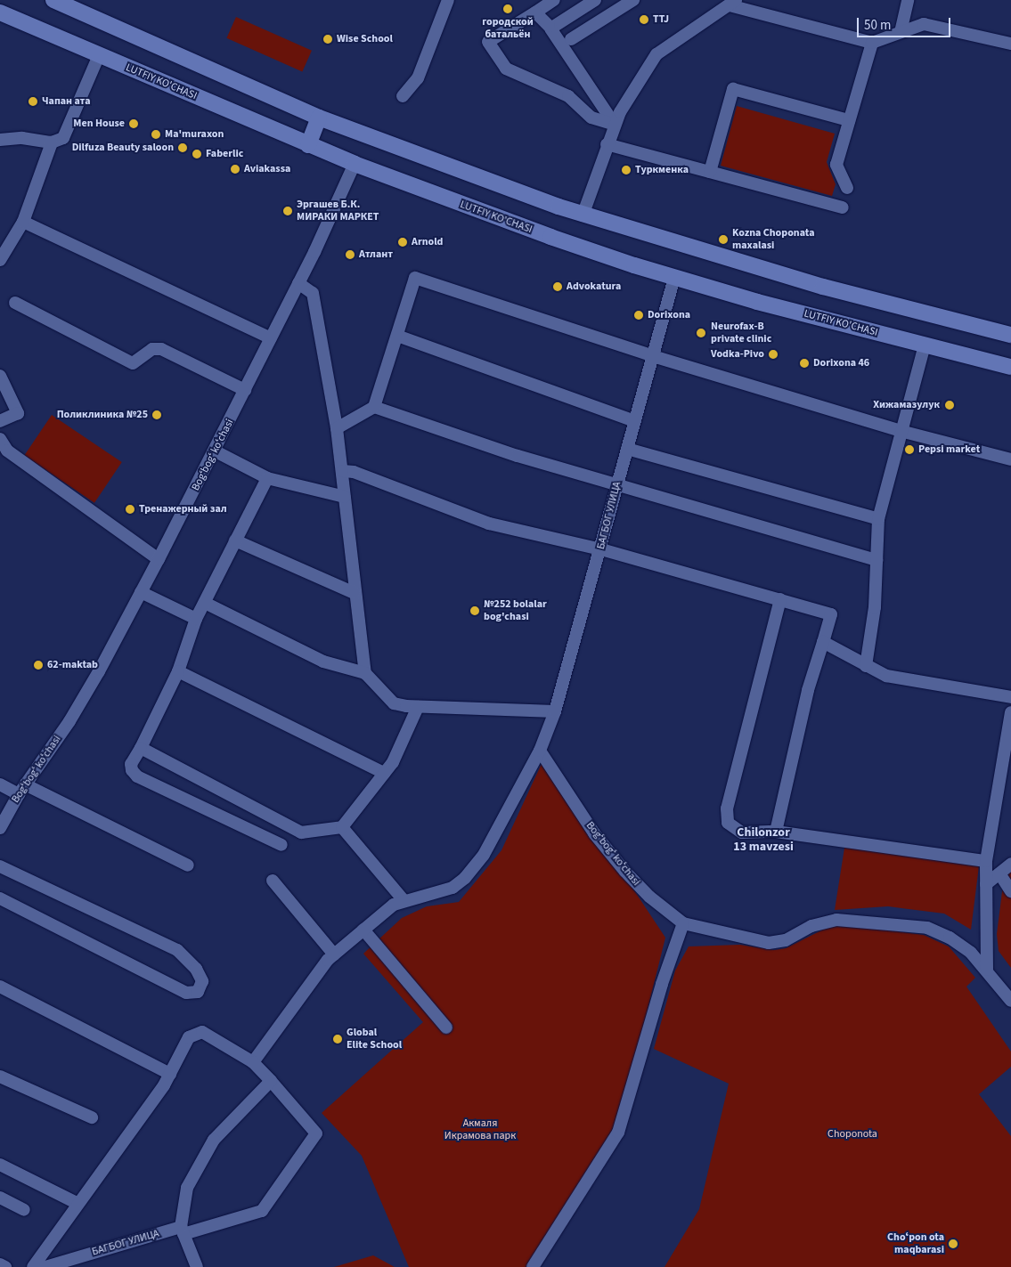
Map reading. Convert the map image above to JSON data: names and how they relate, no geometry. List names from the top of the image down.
{
  "streets": {
    "main road": ["LUTFIY KO'CHASI"],
    "street": ["Bogʻbogʻ koʻchasi", "БАГБОГ УЛИЦА"]
  },
  "crossings": [
    ["LUTFIY KO'CHASI", "Bogʻbogʻ koʻchasi"],
    ["LUTFIY KO'CHASI", "БАГБОГ УЛИЦА"],
    ["Bogʻbogʻ koʻchasi", "БАГБОГ УЛИЦА"]
  ],
  "districts": ["Chilonzor 13 mavzesi"],
  "parks": ["Акмаля Икрамова парк", "Choponota"],
  "places": [
    "городской батальён",
    "TTJ",
    "Wise School",
    "Чапан ата",
    "Men House",
    "Ma'muraxon",
    "Dilfuza Beauty saloon",
    "Faberlic",
    "Aviakassa",
    "Туркменка",
    "Эргашев Б.К. МИРАКИ МАРКЕТ",
    "Kozna Choponata maxalasi",
    "Arnold",
    "Атлант",
    "Advokatura",
    "Dorixona",
    "Neurofax-B private clinic",
    "Vodka-Pivo",
    "Dorixona 46",
    "Хижамазулук",
    "Поликлиника №25",
    "Pepsi market",
    "Тренажерный зал",
    "№252 bolalar bog'chasi",
    "62-maktab",
    "Global Elite School",
    "Choʻpon ota maqbarasi"
  ],
  "scale_bar": "50 m"
}
